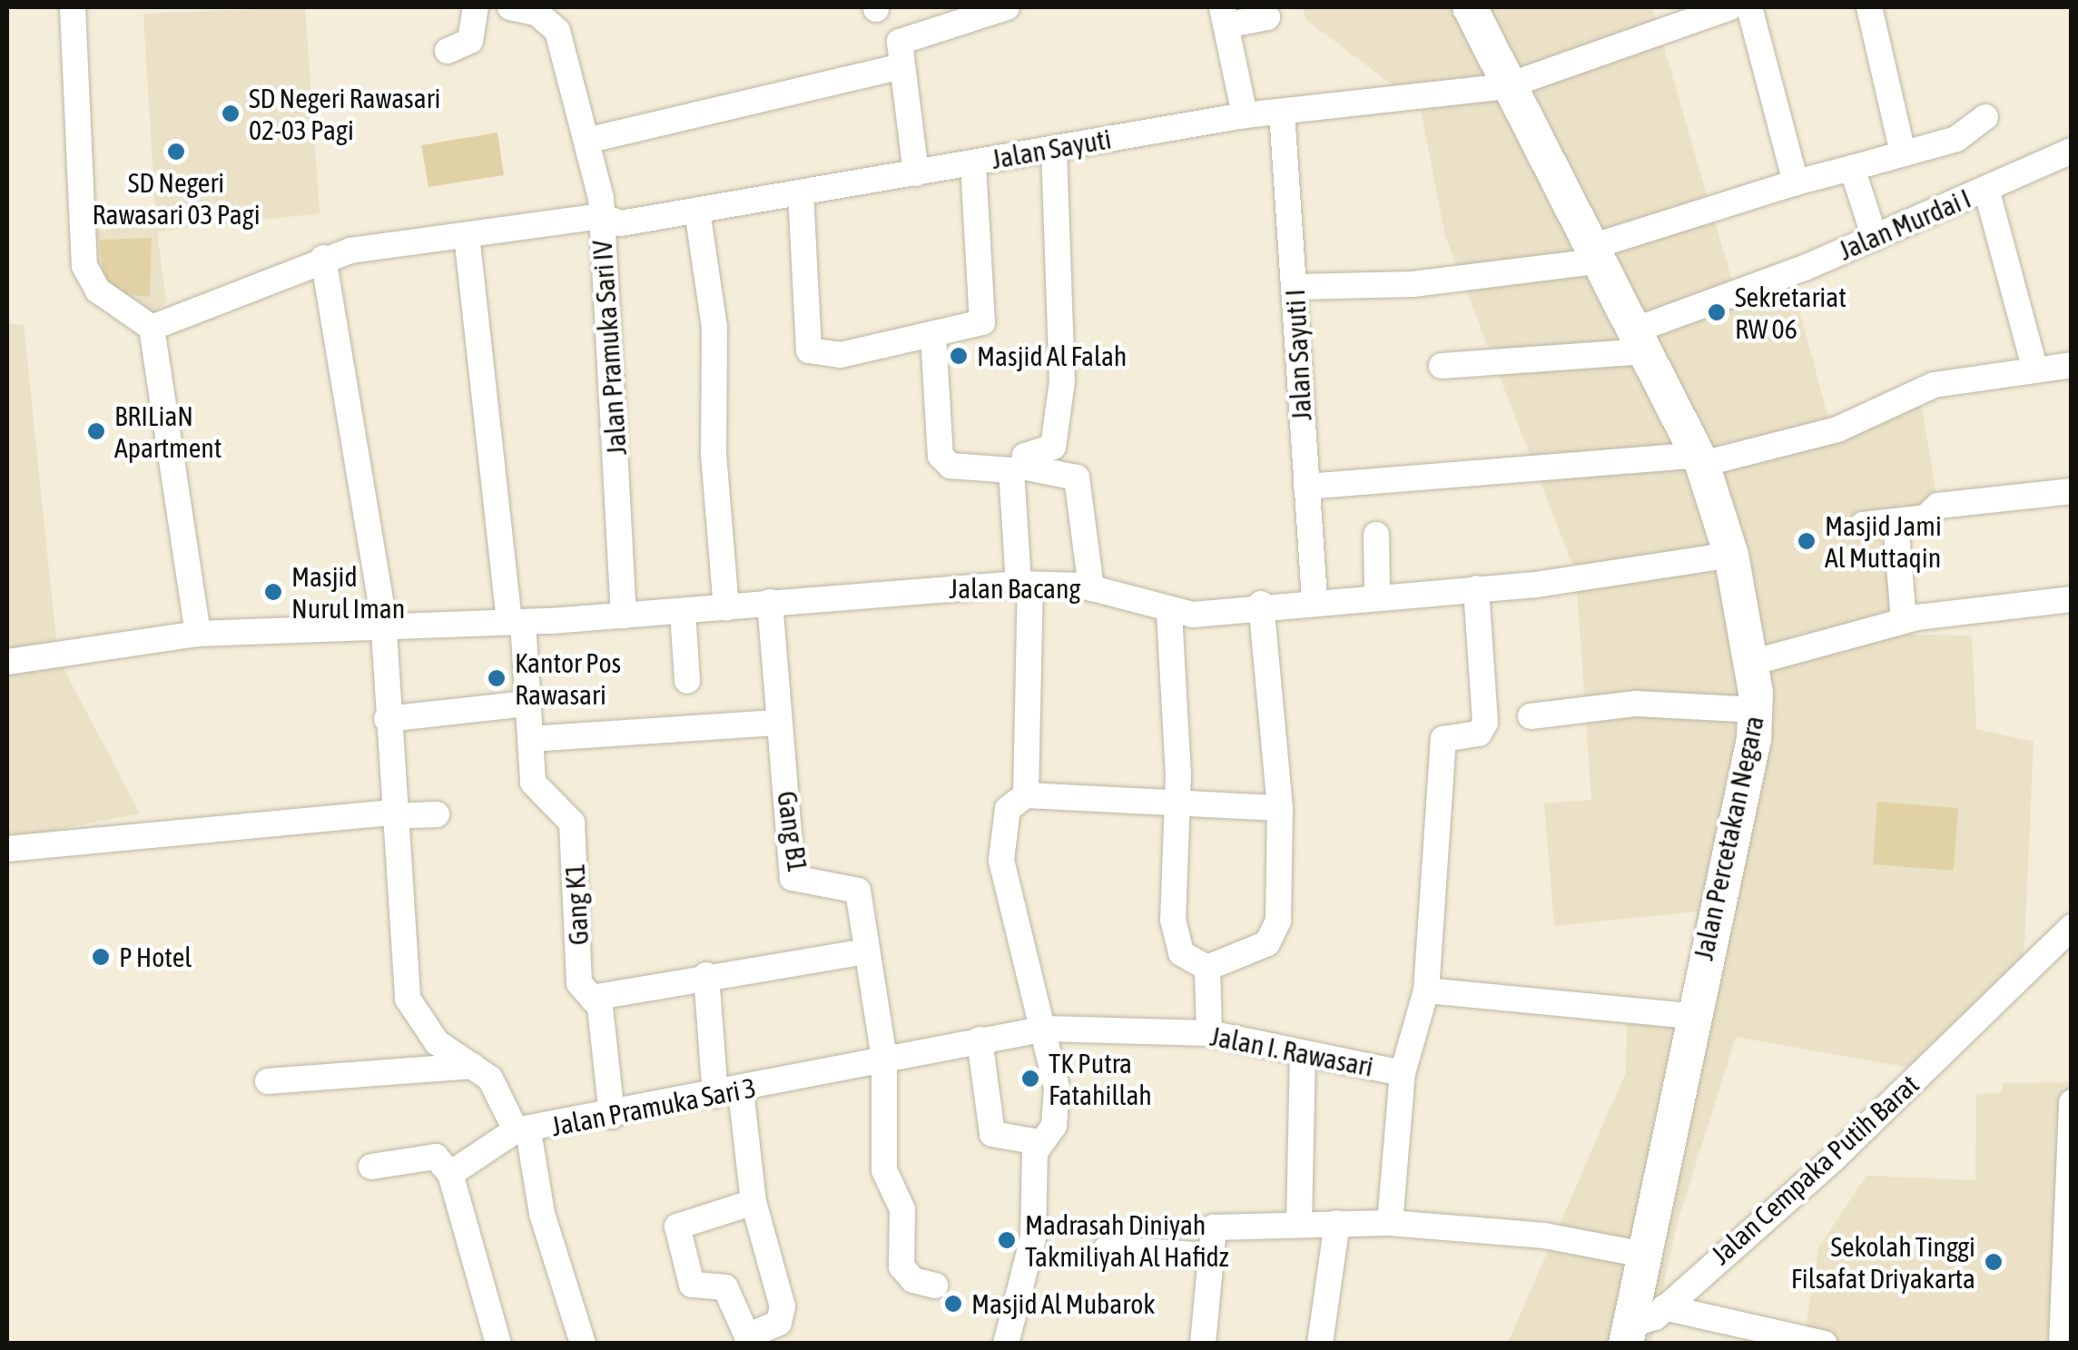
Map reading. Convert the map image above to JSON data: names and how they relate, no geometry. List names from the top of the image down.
{
  "streets": {
    "main road": ["Jalan Percetakan Negara"],
    "street": [
      "Jalan Sayuti",
      "Jalan Murdai I",
      "Jalan Pramuka Sari IV",
      "Jalan Sayuti I",
      "Jalan Bacang",
      "Gang B1",
      "Gang K1",
      "Jalan I. Rawasari",
      "Jalan Pramuka Sari 3",
      "Jalan Cempaka Putih Barat"
    ]
  },
  "crossings": [
    ["Jalan Sayuti", "Jalan Pramuka Sari IV"],
    ["Jalan Sayuti", "Jalan Sayuti I"],
    ["Jalan Sayuti", "Jalan Percetakan Negara"],
    ["Jalan Murdai I", "Jalan Percetakan Negara"],
    ["Jalan Pramuka Sari IV", "Jalan Bacang"],
    ["Jalan Sayuti I", "Jalan Bacang"],
    ["Jalan Bacang", "Gang B1"],
    ["Jalan Bacang", "Jalan Percetakan Negara"],
    ["Jalan Bacang", "Jalan I. Rawasari"],
    ["Gang B1", "Jalan Pramuka Sari 3"],
    ["Jalan Percetakan Negara", "Jalan Cempaka Putih Barat"],
    ["Gang K1", "Jalan Pramuka Sari 3"],
    ["Jalan I. Rawasari", "Jalan Pramuka Sari 3"]
  ],
  "places": [
    "SD Negeri Rawasari 02-03 Pagi",
    "SD Negeri Rawasari 03 Pagi",
    "Sekretariat RW 06",
    "Masjid Al Falah",
    "BRILiaN Apartment",
    "Masjid Jami Al Muttaqin",
    "Masjid Nurul Iman",
    "Kantor Pos Rawasari",
    "P Hotel",
    "TK Putra Fatahillah",
    "Madrasah Diniyah Takmiliyah Al Hafidz",
    "Sekolah Tinggi Filsafat Driyakarta",
    "Masjid Al Mubarok"
  ]
}
